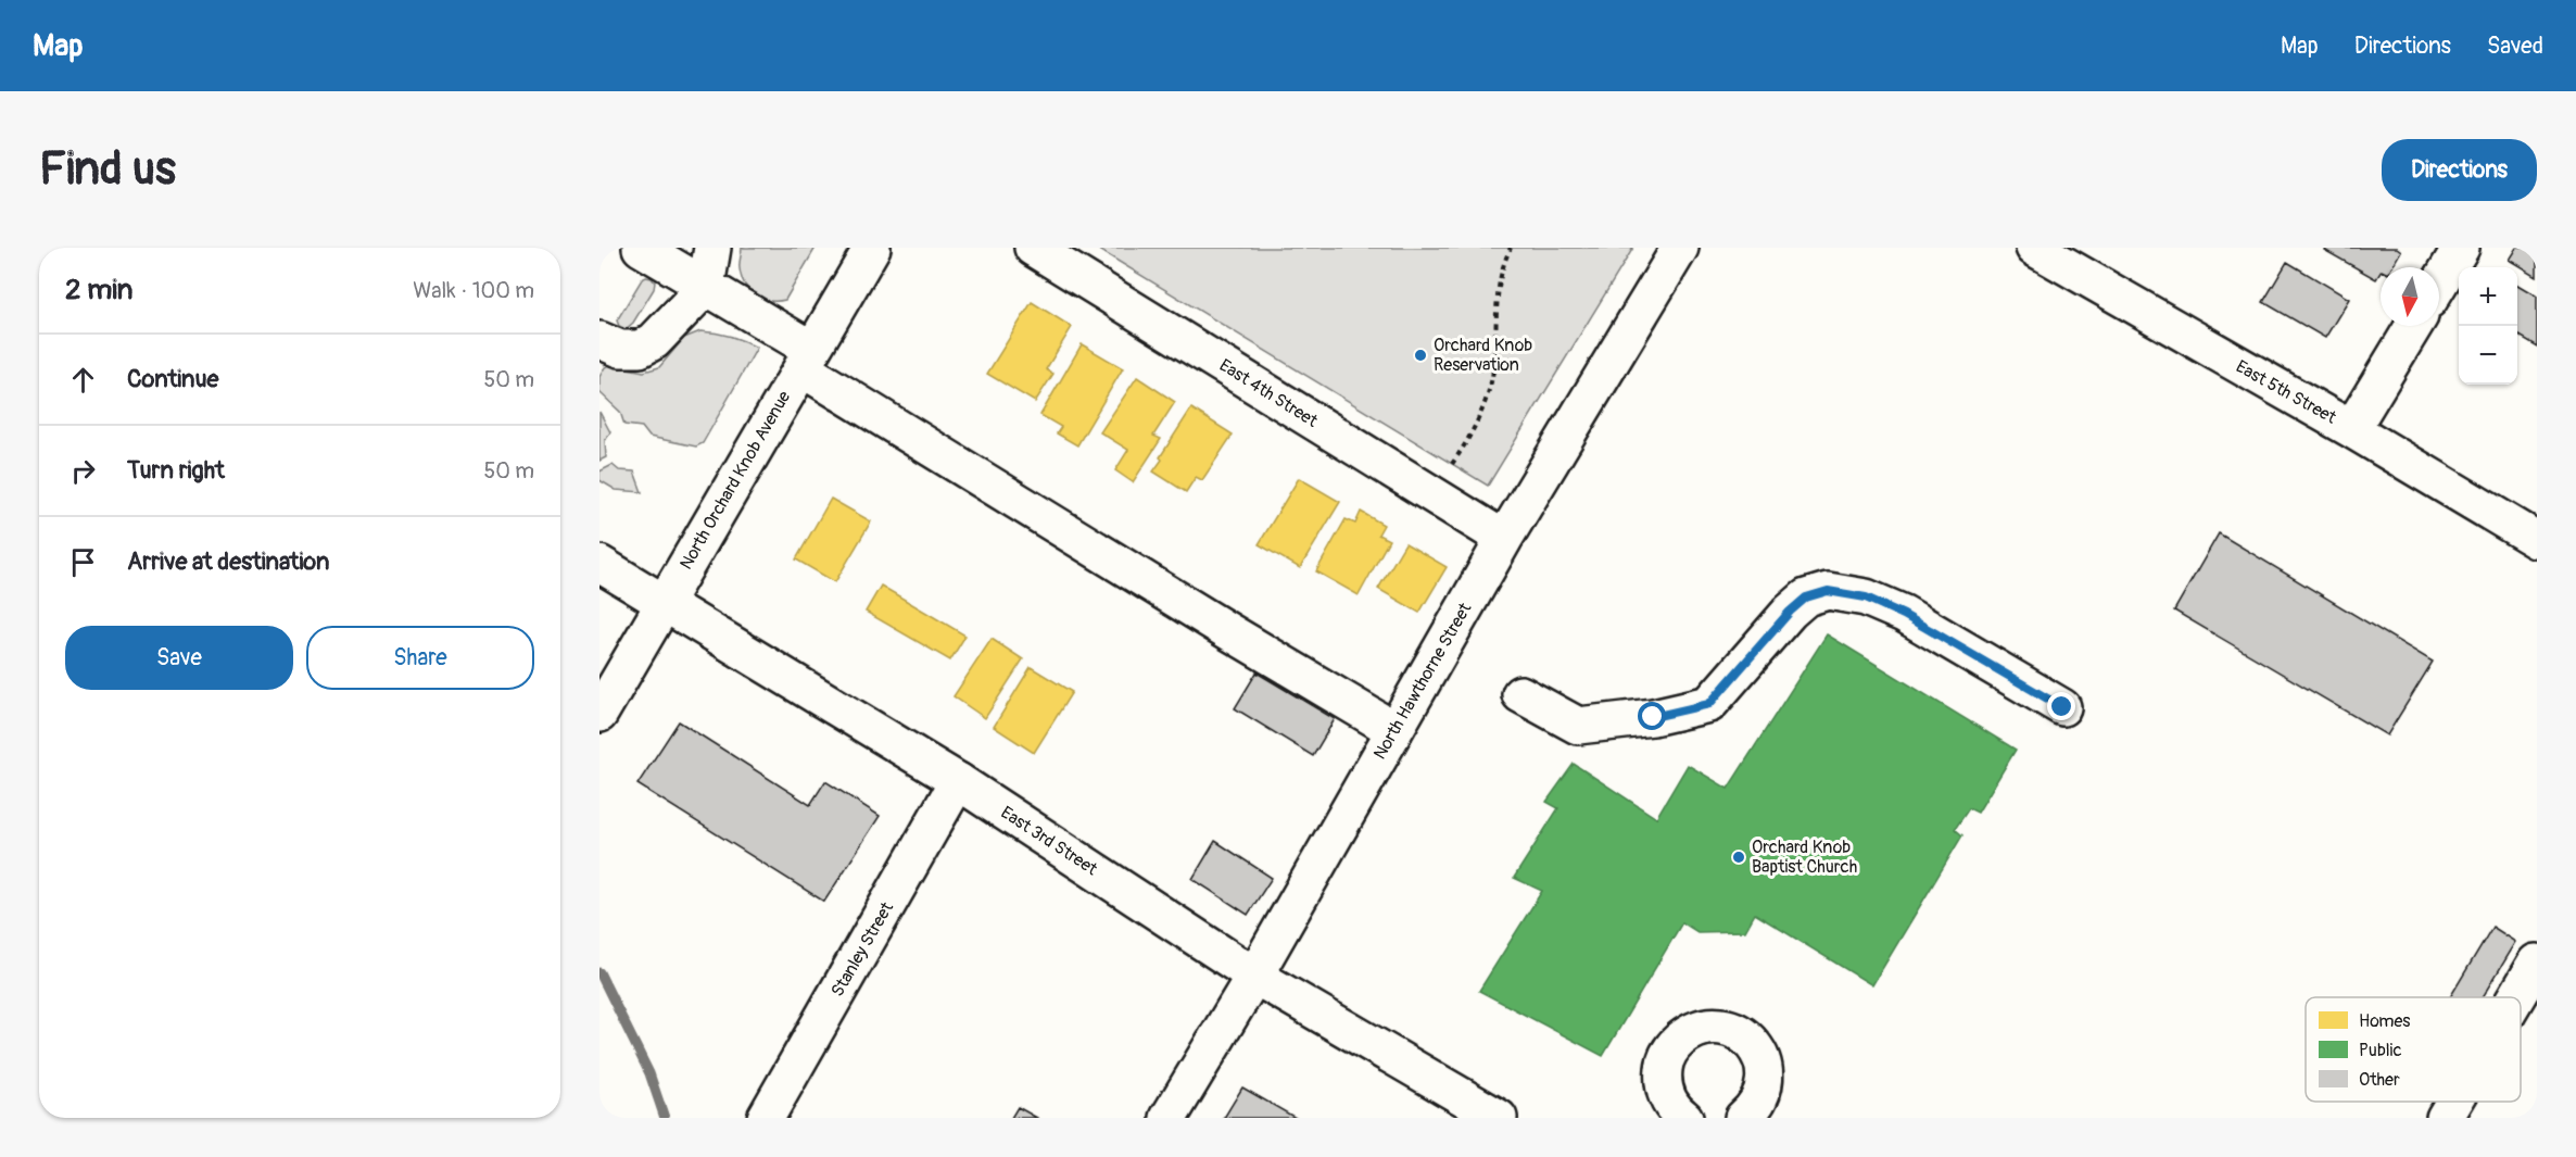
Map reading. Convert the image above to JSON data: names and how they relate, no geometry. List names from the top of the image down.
{
  "streets": {
    "street": [
      "East 5th Street",
      "East 4th Street",
      "North Orchard Knob Avenue",
      "North Hawthorne Street",
      "East 3rd Street",
      "Stanley Street"
    ]
  },
  "crossings": [
    ["East 4th Street", "North Hawthorne Street"],
    ["North Orchard Knob Avenue", "East 3rd Street"],
    ["North Hawthorne Street", "East 3rd Street"],
    ["East 3rd Street", "Stanley Street"]
  ],
  "places": ["Orchard Knob Reservation", "Orchard Knob Baptist Church"],
  "legend": ["Homes", "Public", "Other"],
  "north": "bottom",
  "page": {
    "header": "Map",
    "nav": ["Map", "Directions", "Saved"],
    "buttons": [
      "Directions",
      ["Save", "Share"]
    ],
    "title": "Find us",
    "heading": ["2 min", "Walk · 100 m"],
    "map_buttons": ["+", "−"],
    "list": [
      ["Continue", "50 m"],
      ["Turn right", "50 m"],
      "Arrive at destination"
    ]
  }
}
